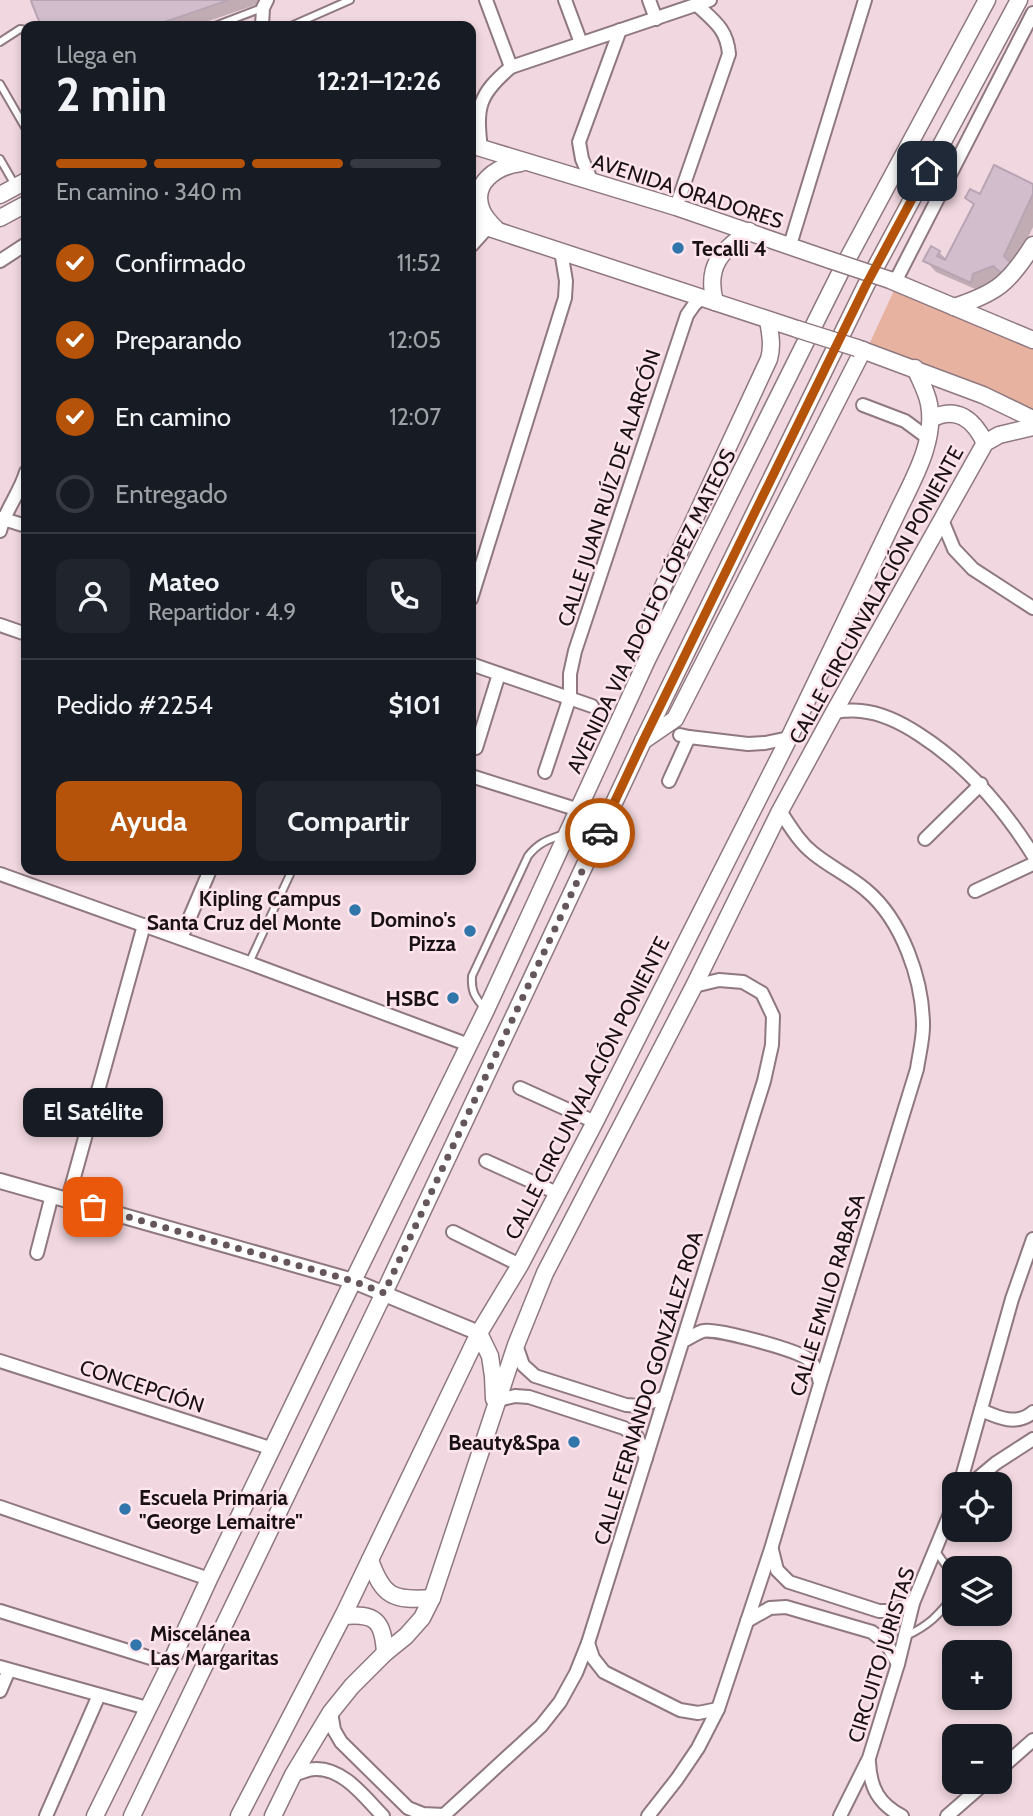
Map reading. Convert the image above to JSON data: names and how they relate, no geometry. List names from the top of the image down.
{
  "streets": {
    "main road": ["AVENIDA ORADORES", "CALLE CIRCUNVALACIÓN PONIENTE", "AVENIDA VIA ADOLFO LÓPEZ MATEOS"],
    "street": [
      "CALLE JUAN RUÍZ DE ALARCÓN",
      "CALLE EMILIO RABASA",
      "CONCEPCIÓN",
      "CALLE FERNANDO GONZÁLEZ ROA",
      "CIRCUITO JURISTAS"
    ]
  },
  "crossings": [
    ["CALLE CIRCUNVALACIÓN PONIENTE", "CALLE EMILIO RABASA"],
    ["CALLE CIRCUNVALACIÓN PONIENTE", "CALLE FERNANDO GONZÁLEZ ROA"],
    ["AVENIDA VIA ADOLFO LÓPEZ MATEOS", "CONCEPCIÓN"]
  ],
  "places": [
    "Tecalli 4",
    "Kipling Campus Santa Cruz del Monte",
    "Domino's Pizza",
    "HSBC",
    "El Satélite",
    "Beauty&Spa",
    "Escuela Primaria \"George Lemaitre\"",
    "Miscelánea Las Margaritas"
  ],
  "page": {
    "heading": ["2 min", "Llega en", "12:21–12:26"],
    "panel": [
      "Mateo",
      "Repartidor · 4.9",
      "Pedido #2254",
      "$101"
    ],
    "bar": "En camino · 340 m",
    "list": [
      ["Confirmado", "11:52"],
      ["Preparando", "12:05"],
      ["En camino", "12:07"],
      "Entregado"
    ],
    "buttons": ["Ayuda", "Compartir"],
    "bubble": "El Satélite",
    "map_buttons": ["+", "−"]
  }
}
